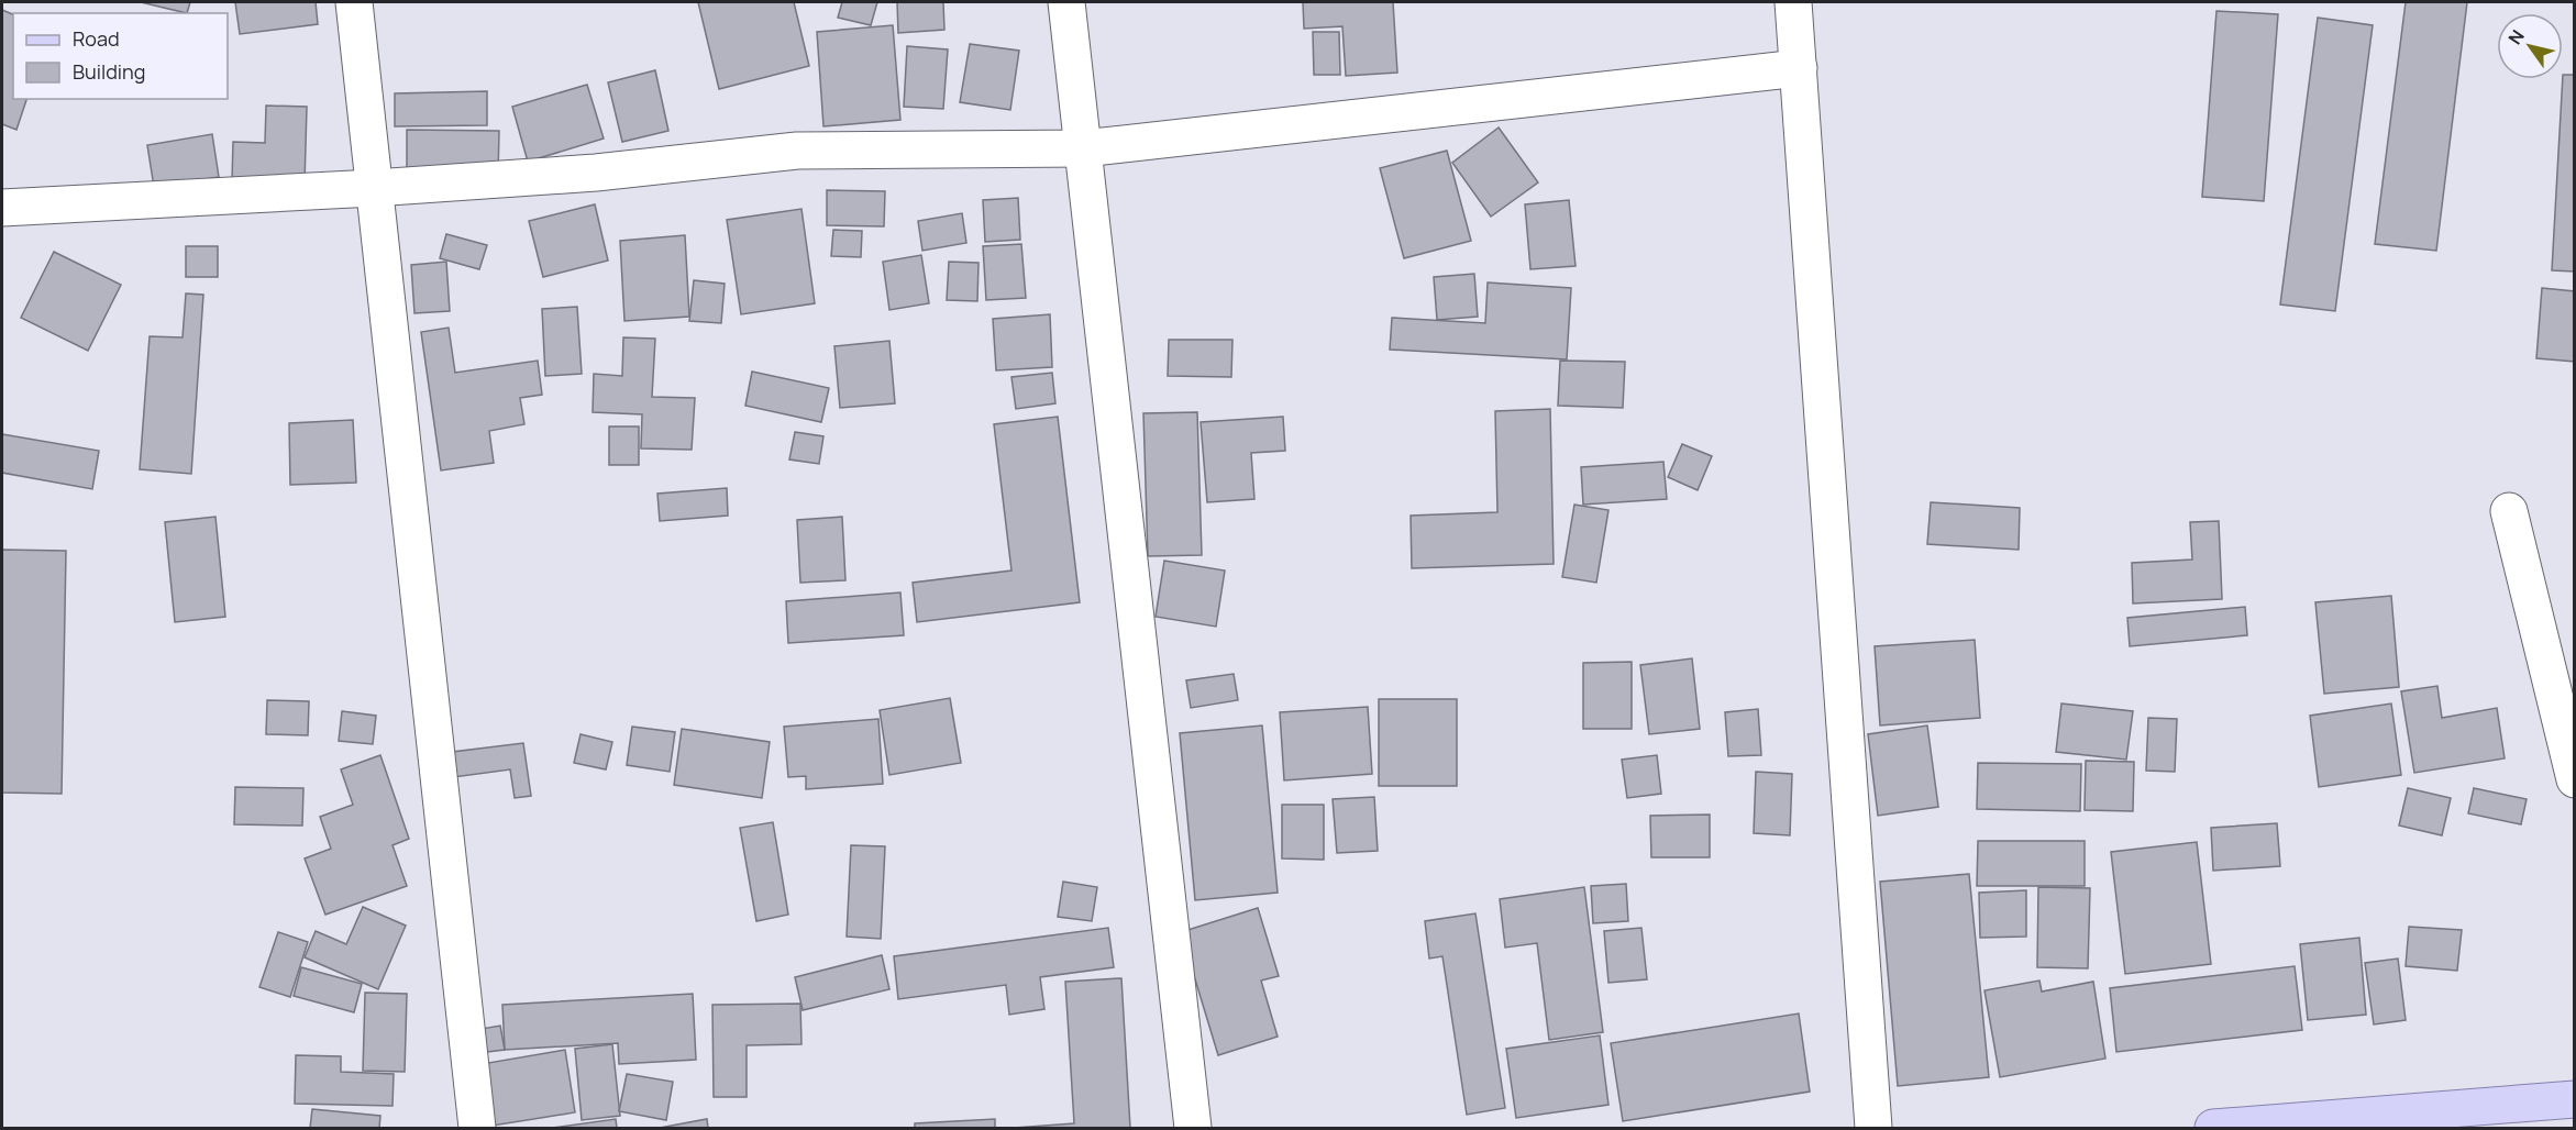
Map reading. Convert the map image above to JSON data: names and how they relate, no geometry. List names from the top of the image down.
{
  "legend": ["Road", "Building"],
  "north": "top left"
}
